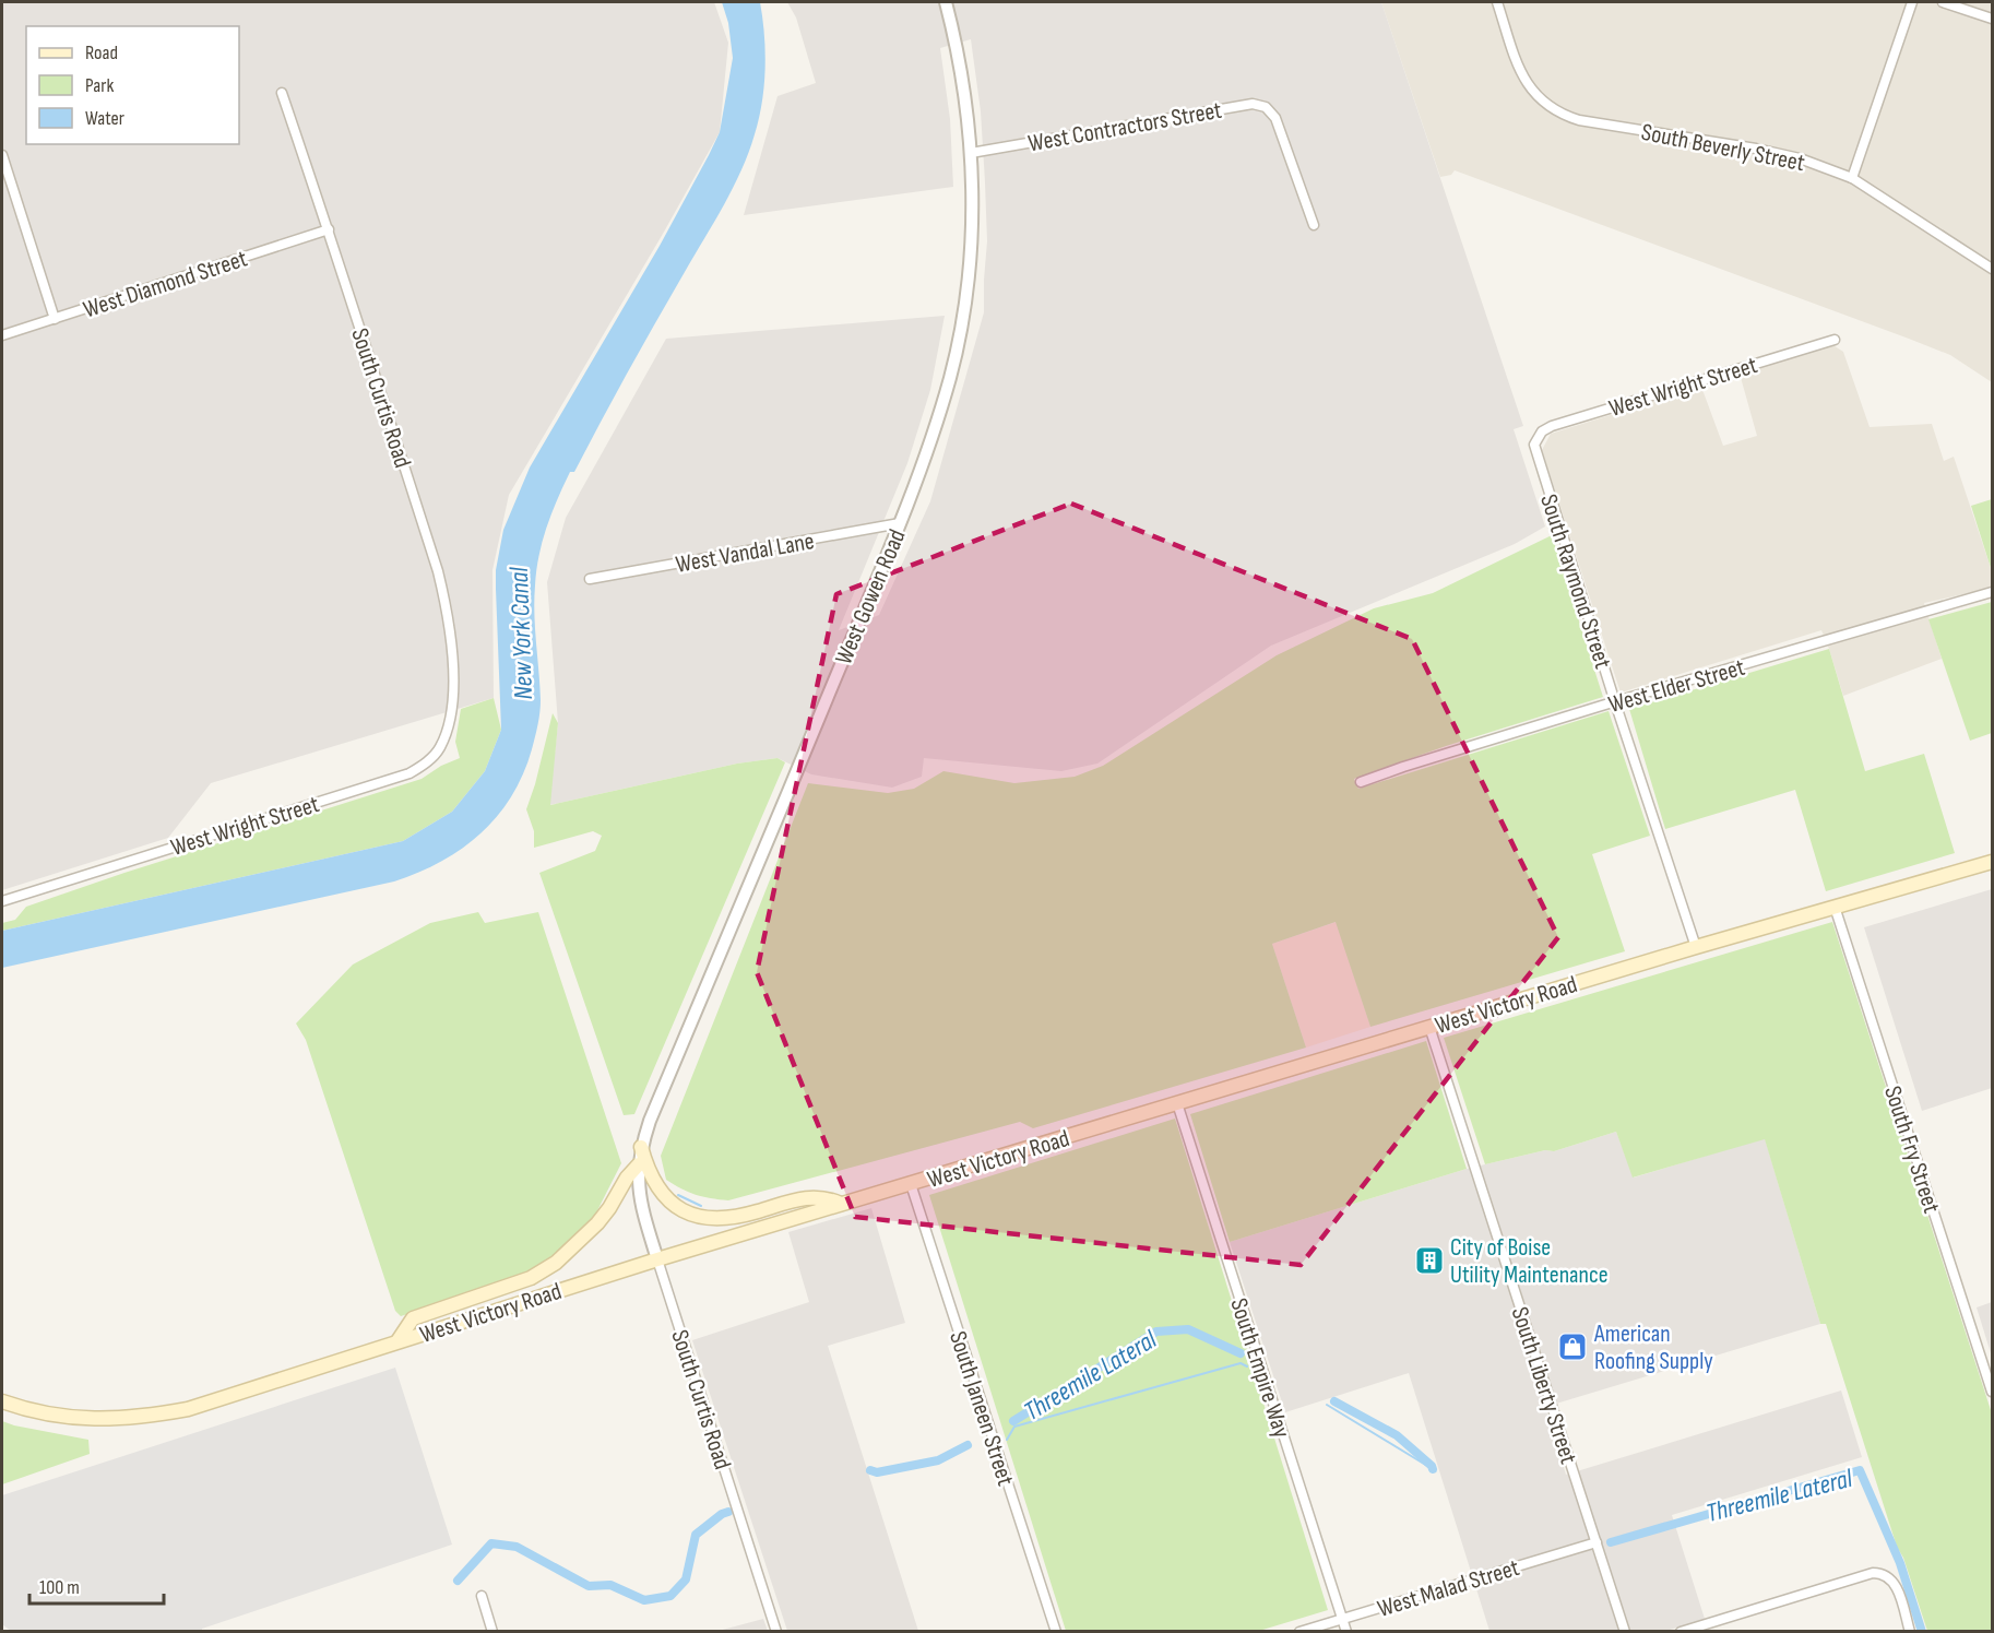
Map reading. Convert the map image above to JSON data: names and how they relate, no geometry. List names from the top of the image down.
{
  "streets": {
    "main road": ["West Victory Road"],
    "street": [
      "West Contractors Street",
      "South Beverly Street",
      "West Diamond Street",
      "West Wright Street",
      "South Curtis Road",
      "West Vandal Lane",
      "South Raymond Street",
      "West Gowen Road",
      "West Elder Street",
      "South Fry Street",
      "South Empire Way",
      "South Liberty Street",
      "South Janeen Street",
      "West Malad Street"
    ]
  },
  "crossings": [
    ["West Contractors Street", "West Gowen Road"],
    ["West Diamond Street", "South Curtis Road"],
    ["West Wright Street", "South Curtis Road"],
    ["West Wright Street", "South Raymond Street"],
    ["South Curtis Road", "West Gowen Road"],
    ["South Curtis Road", "West Victory Road"],
    ["West Vandal Lane", "West Gowen Road"],
    ["South Raymond Street", "West Elder Street"],
    ["South Raymond Street", "West Victory Road"],
    ["West Victory Road", "South Fry Street"],
    ["West Victory Road", "South Empire Way"],
    ["West Victory Road", "South Liberty Street"],
    ["West Victory Road", "South Janeen Street"],
    ["South Empire Way", "West Malad Street"],
    ["South Liberty Street", "West Malad Street"]
  ],
  "water": ["New York Canal", "Threemile Lateral"],
  "places": {
    "building": ["City of Boise Utility Maintenance"],
    "shop": ["American Roofing Supply"]
  },
  "legend": ["Road", "Park", "Water"],
  "scale_bar": "100 m"
}
